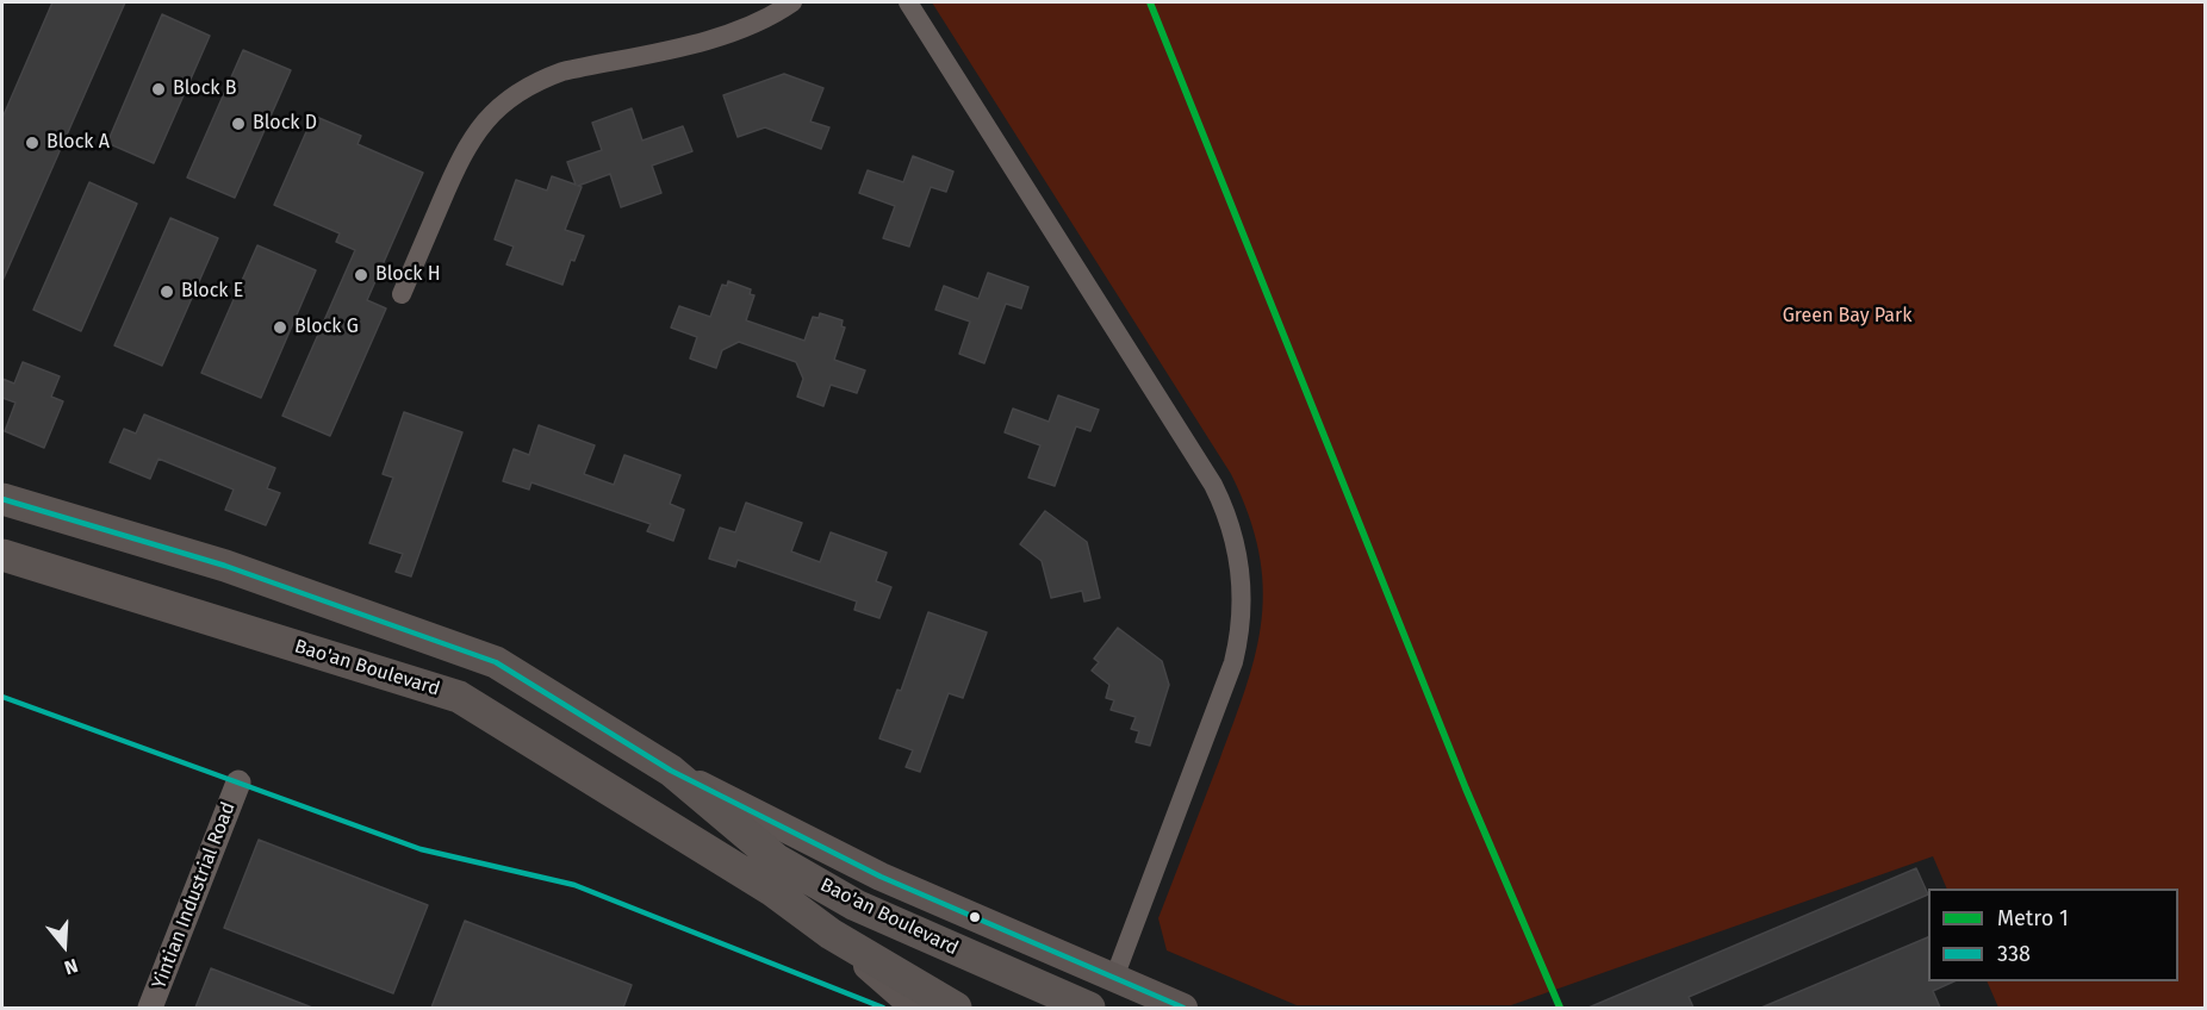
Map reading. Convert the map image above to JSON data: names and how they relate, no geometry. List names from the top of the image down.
{
  "streets": {
    "main road": ["Bao'an Boulevard"],
    "street": ["Yintian Industrial Road"]
  },
  "parks": ["Green Bay Park"],
  "places": [
    "Block B",
    "Block D",
    "Block A",
    "Block H",
    "Block E",
    "Block G"
  ],
  "lines": ["metro line 1", "transit line 338"],
  "legend": ["Metro 1", "338"],
  "north": "bottom"
}
